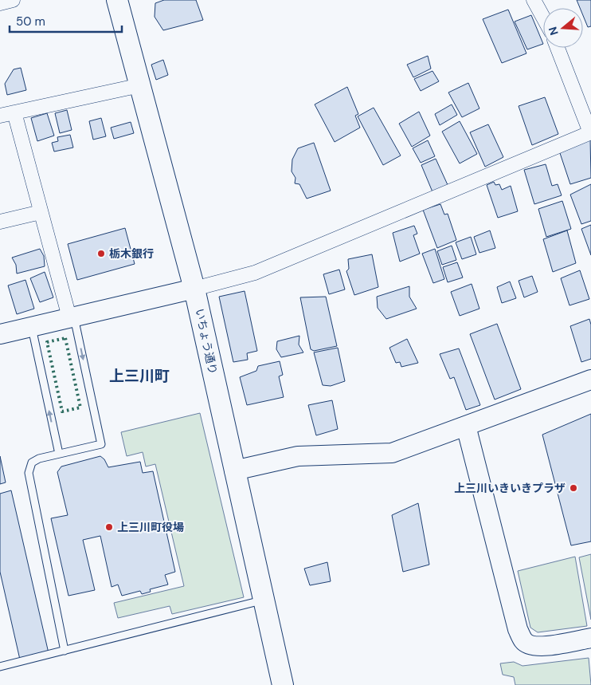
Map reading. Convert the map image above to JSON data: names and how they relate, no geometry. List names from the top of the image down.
{
  "streets": {
    "main road": ["いちょう通り"]
  },
  "districts": ["上三川町"],
  "places": ["栃木銀行", "上三川いきいきプラザ", "上三川町役場"],
  "scale_bar": "50 m",
  "north": "left"
}
